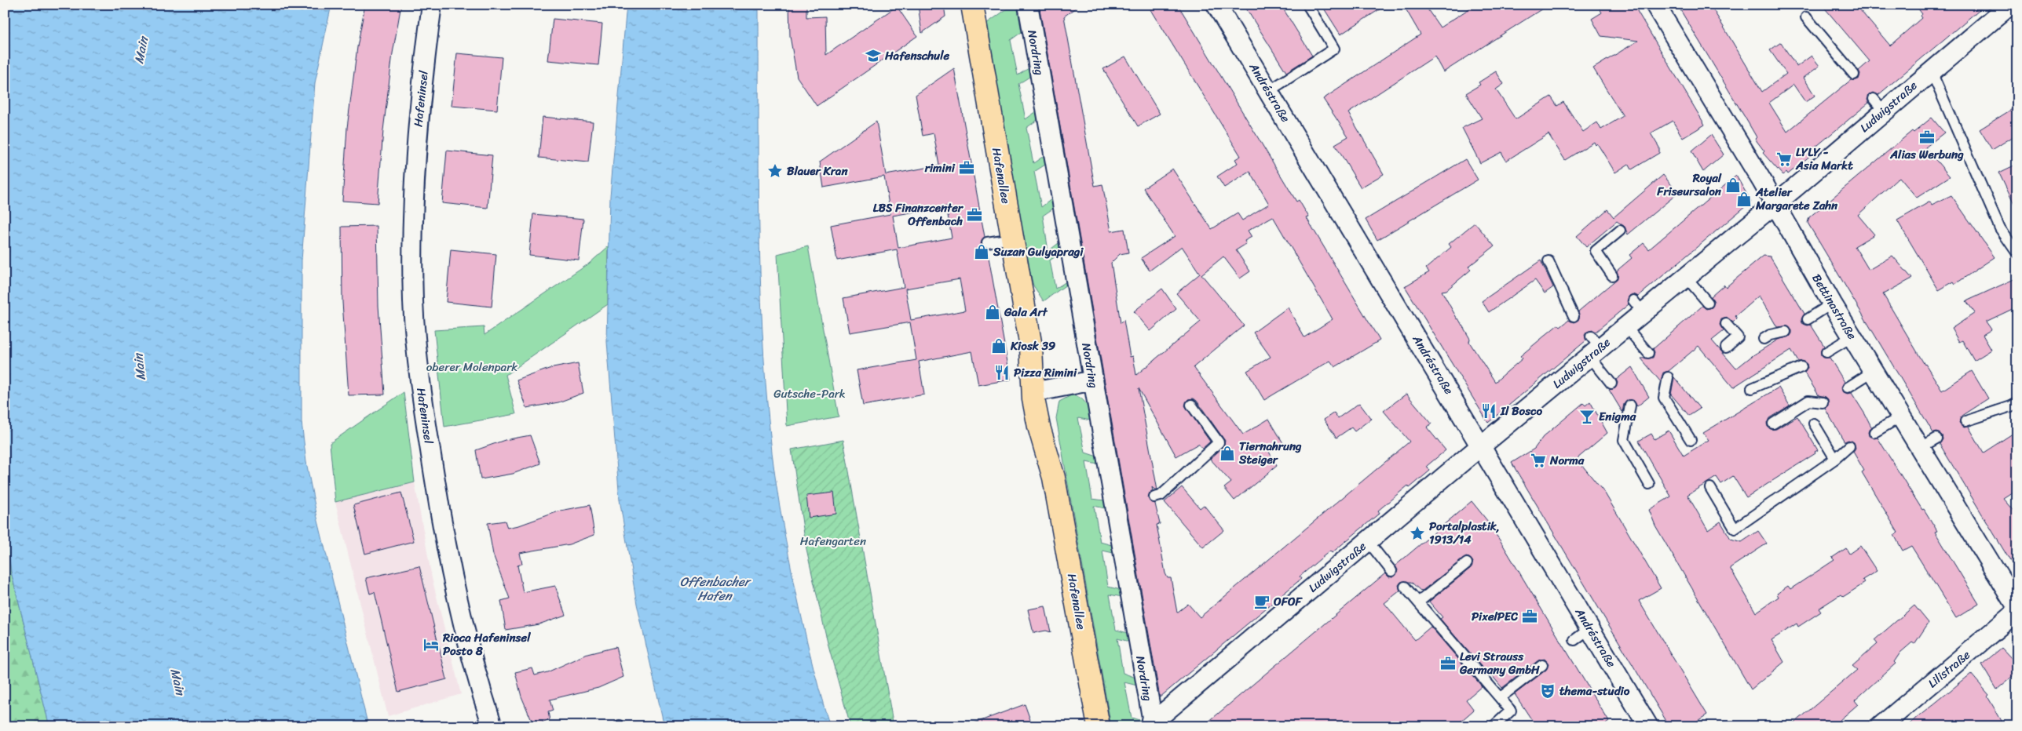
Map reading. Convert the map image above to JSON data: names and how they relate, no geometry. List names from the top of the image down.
{
  "streets": {
    "main road": ["Hafenallee"],
    "street": [
      "Nordring",
      "Andréstraße",
      "Hafeninsel",
      "Ludwigstraße",
      "Bettinastraße",
      "Lilistraße"
    ]
  },
  "crossings": [
    ["Nordring", "Ludwigstraße"],
    ["Andréstraße", "Ludwigstraße"],
    ["Ludwigstraße", "Bettinastraße"]
  ],
  "water": ["Main", "Offenbacher Hafen"],
  "parks": ["oberer Molenpark", "Gutsche-Park", "Hafengarten"],
  "places": {
    "school or university": ["Hafenschule"],
    "office": [
      "Alias Werbung",
      "rimini",
      "LBS Finanzcenter Offenbach",
      "PixelPEC",
      "Levi Strauss Germany GmbH"
    ],
    "supermarket": ["LYLY - Asia Markt", "Norma"],
    "place": ["Blauer Kran", "Portalplastik, 1913/14"],
    "shop": [
      "Royal Friseursalon",
      "Atelier Margarete Zahn",
      "Suzan Gulyapragi",
      "Gala Art",
      "Kiosk 39",
      "Tiernahrung Steiger"
    ],
    "restaurant": ["Pizza Rimini", "Il Bosco"],
    "bar": ["Enigma"],
    "cafe": ["OFOF"],
    "hotel": ["Rioca Hafeninsel Posto 8"],
    "theatre": ["thema-studio"]
  }
}
